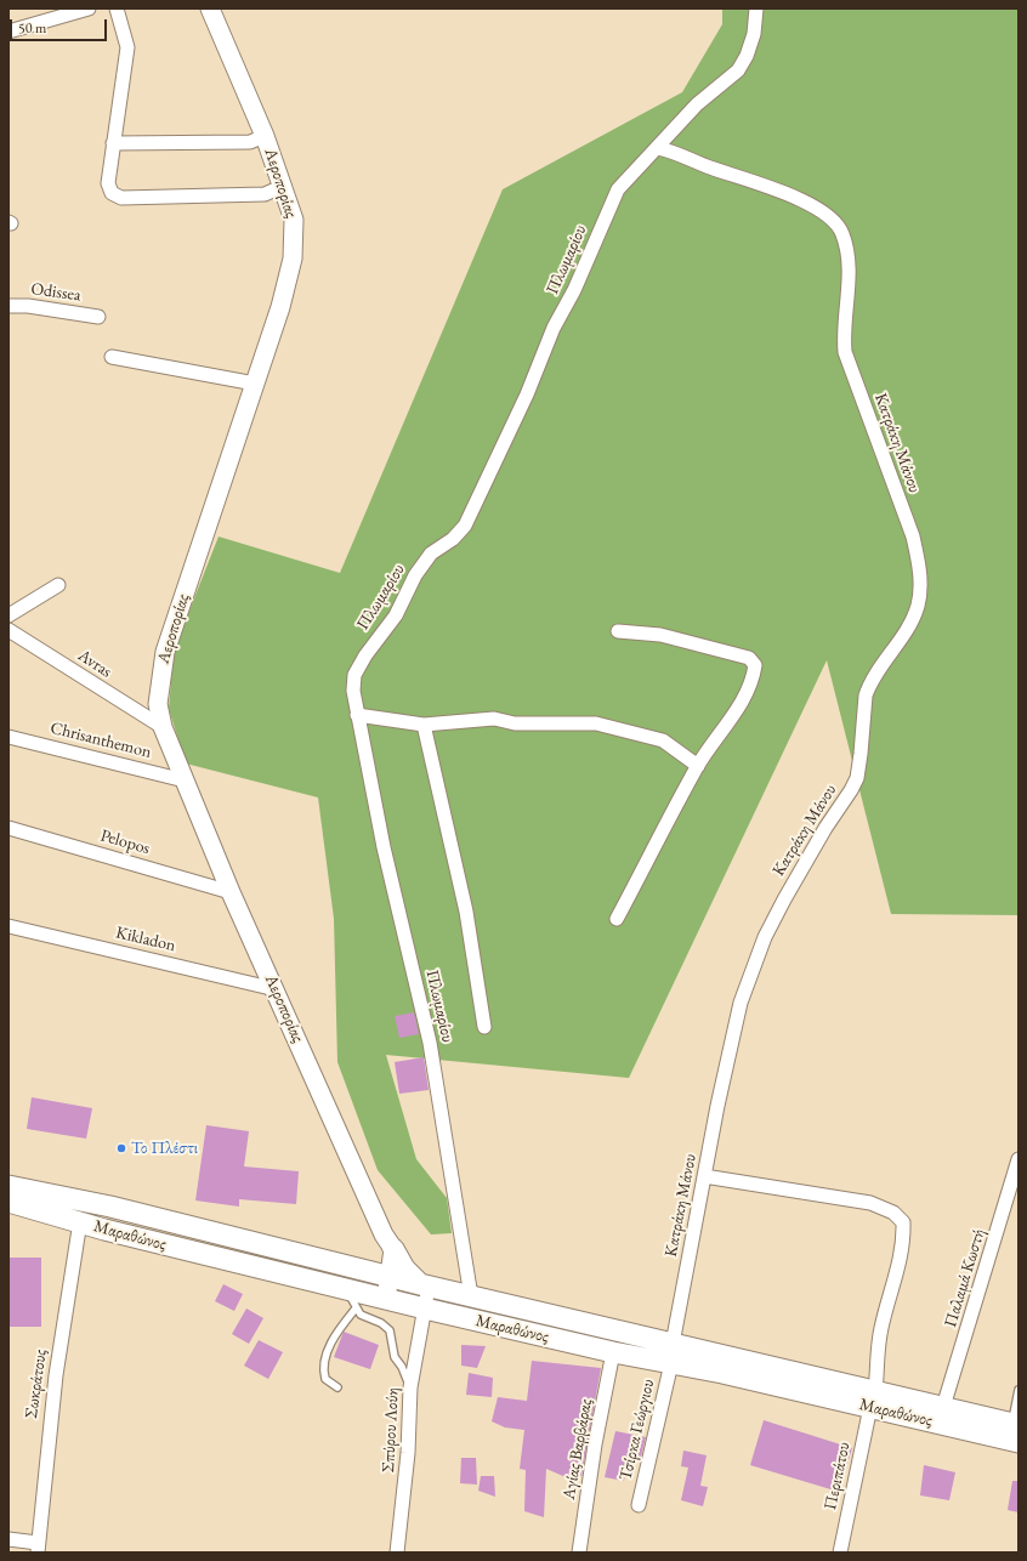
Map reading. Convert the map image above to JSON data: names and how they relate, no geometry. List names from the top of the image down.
{
  "streets": {
    "main road": ["Μαραθώνος"],
    "street": [
      "Αεροπορίας",
      "Πλωμαρίου",
      "Odissea",
      "Κατράκη Μάνου",
      "Avras",
      "Chrisanthemon",
      "Pelopos",
      "Kikladon",
      "Παλαμά Κωστή",
      "Σωκράτους",
      "Σπύρου Λούη",
      "Τσίρκα Γεώργιου",
      "Αγίας Βαρβάρας",
      "Περιπάτου"
    ]
  },
  "crossings": [
    ["Αεροπορίας", "Avras"],
    ["Αεροπορίας", "Chrisanthemon"],
    ["Αεροπορίας", "Pelopos"],
    ["Αεροπορίας", "Kikladon"],
    ["Πλωμαρίου", "Κατράκη Μάνου"],
    ["Πλωμαρίου", "Μαραθώνος"],
    ["Κατράκη Μάνου", "Μαραθώνος"],
    ["Κατράκη Μάνου", "Τσίρκα Γεώργιου"],
    ["Κατράκη Μάνου", "Περιπάτου"],
    ["Μαραθώνος", "Παλαμά Κωστή"],
    ["Μαραθώνος", "Σωκράτους"],
    ["Μαραθώνος", "Σπύρου Λούη"],
    ["Μαραθώνος", "Τσίρκα Γεώργιου"],
    ["Μαραθώνος", "Αγίας Βαρβάρας"],
    ["Μαραθώνος", "Περιπάτου"]
  ],
  "places": ["Το Πλέστι"],
  "scale_bar": "50 m"
}
